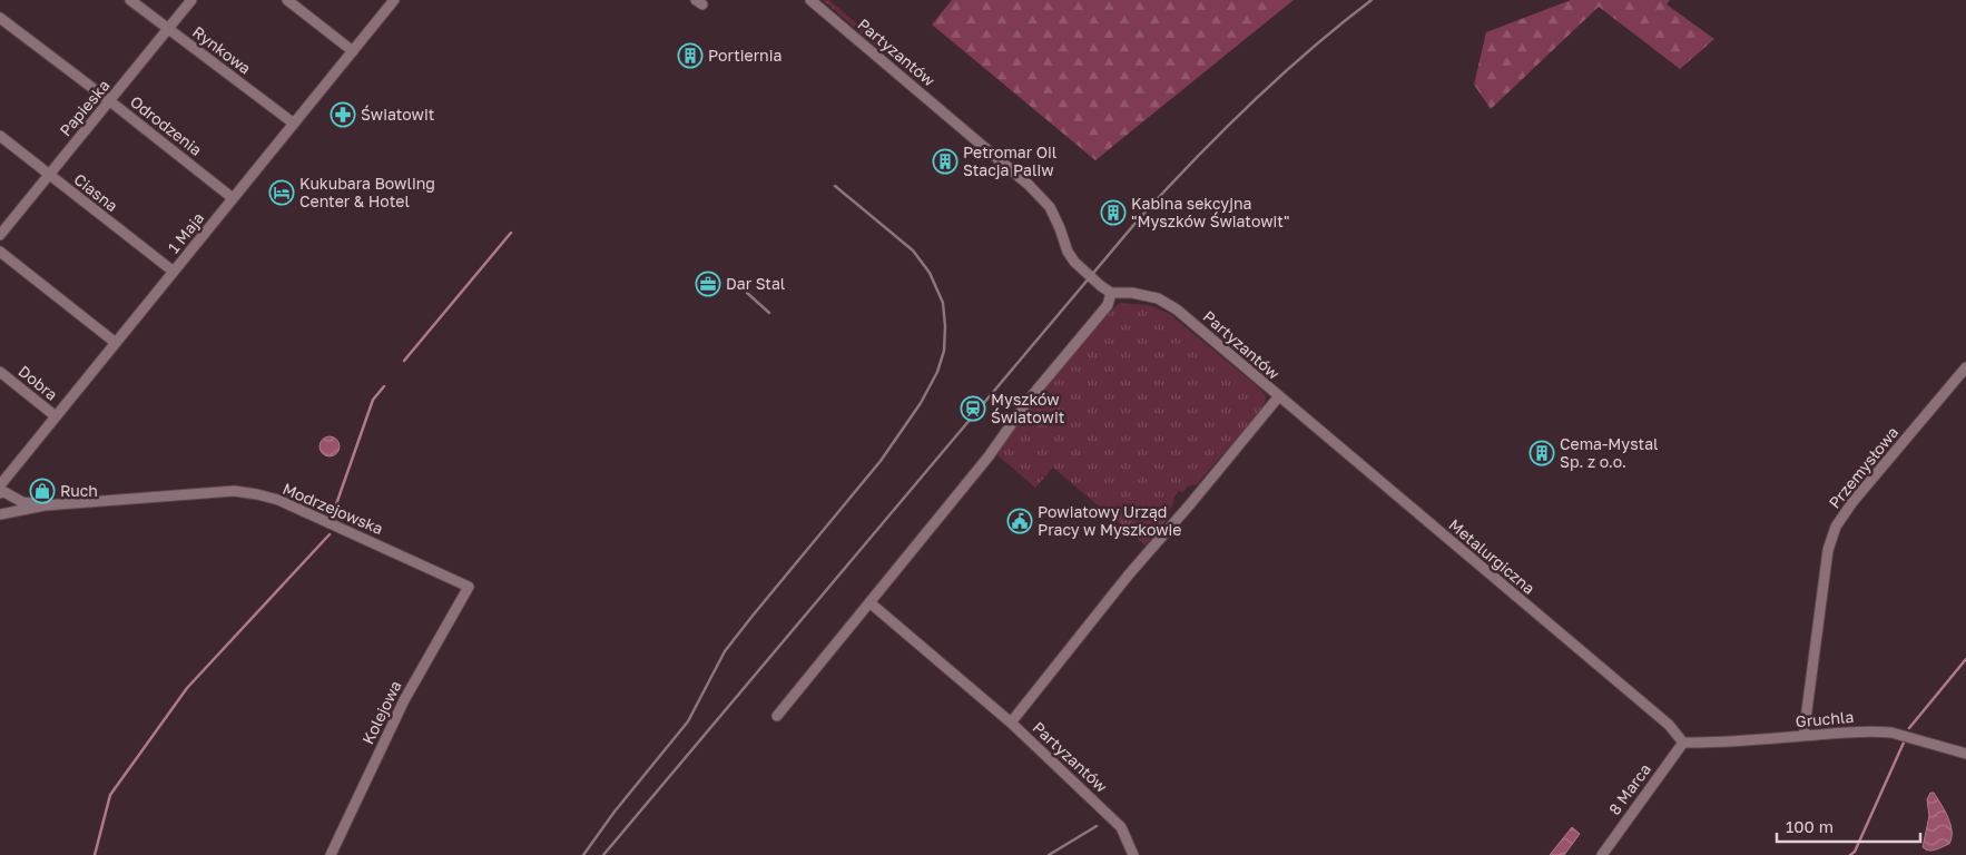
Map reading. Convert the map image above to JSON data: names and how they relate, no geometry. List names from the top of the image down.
{
  "streets": {
    "street": [
      "Rynkowa",
      "Partyzantów",
      "Papieska",
      "Odrodzenia",
      "Ciasna",
      "1 Maja",
      "Dobra",
      "Przemysłowa",
      "Modrzejowska",
      "Metalurgiczna",
      "Kolejowa",
      "Gruchla",
      "8 Marca"
    ]
  },
  "crossings": [
    ["Rynkowa", "Papieska"],
    ["Rynkowa", "1 Maja"],
    ["Partyzantów", "Metalurgiczna"],
    ["Papieska", "Odrodzenia"],
    ["Papieska", "Ciasna"],
    ["Odrodzenia", "1 Maja"],
    ["Ciasna", "1 Maja"],
    ["1 Maja", "Dobra"],
    ["Przemysłowa", "Gruchla"],
    ["Modrzejowska", "Kolejowa"],
    ["Metalurgiczna", "Gruchla"],
    ["Metalurgiczna", "8 Marca"],
    ["Gruchla", "8 Marca"]
  ],
  "places": {
    "building": [
      "Portiernia",
      "Petromar Oil Stacja Paliw",
      "Kabina sekcyjna \"Myszków Światowit\"",
      "Cema-Mystal Sp. z o.o."
    ],
    "pharmacy": ["Światowit"],
    "hotel": ["Kukubara Bowling Center & Hotel"],
    "office": ["Dar Stal"],
    "station": ["Myszków Światowit"],
    "shop": ["Ruch"],
    "public building": ["Powiatowy Urząd Pracy w Myszkowie"]
  },
  "scale_bar": "100 m"
}
